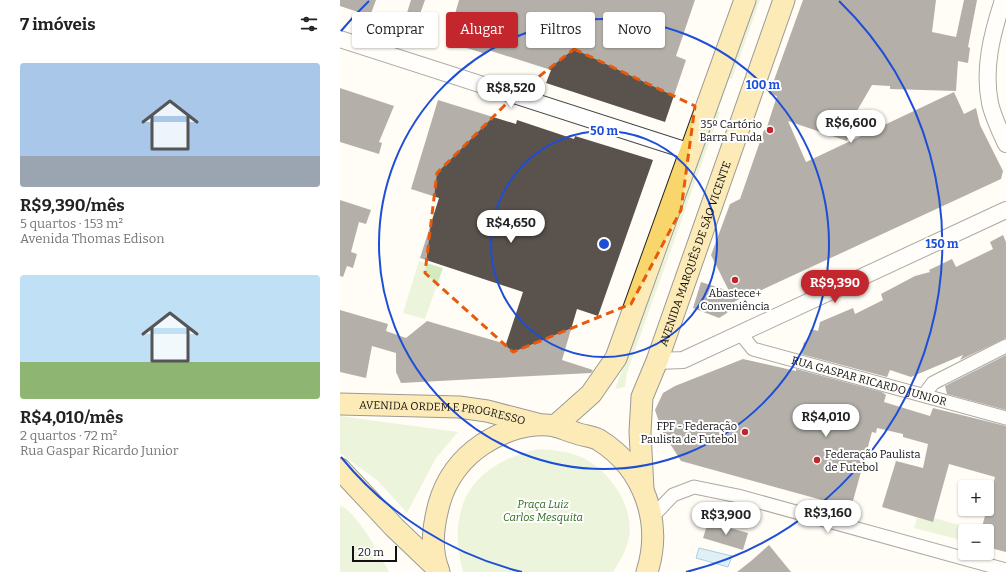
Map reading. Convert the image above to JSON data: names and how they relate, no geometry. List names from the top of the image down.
{
  "streets": {
    "main road": ["AVENIDA MARQUÊS DE SÃO VICENTE", "AVENIDA ORDEM E PROGRESSO"],
    "street": ["RUA GASPAR RICARDO JUNIOR"]
  },
  "parks": ["Praça Luiz Carlos Mesquita"],
  "places": [
    "35º Cartório Barra Funda",
    "Abastece+ Conveniência",
    "FPF - Federação Paulista de Futebol",
    "Federação Paulista de Futebol"
  ],
  "scale_bar": "20 m",
  "page": {
    "heading": "7 imóveis",
    "chip": [
      "Comprar",
      "Alugar",
      "Filtros",
      "Novo"
    ],
    "list": [
      {
        "name": "R$9,390/mês",
        "note": "5 quartos · 153 m² · Avenida Thomas Edison"
      },
      {
        "name": "R$4,010/mês",
        "note": "2 quartos · 72 m² · Rua Gaspar Ricardo Junior"
      }
    ],
    "price": [
      "R$8,520",
      "R$6,600",
      "R$4,650",
      "R$9,390",
      "R$4,010",
      "R$3,160",
      "R$3,900"
    ],
    "map_buttons": ["+", "−"],
    "scale": "20 m"
  },
  "rings": ["100 m", "50 m", "150 m"]
}
